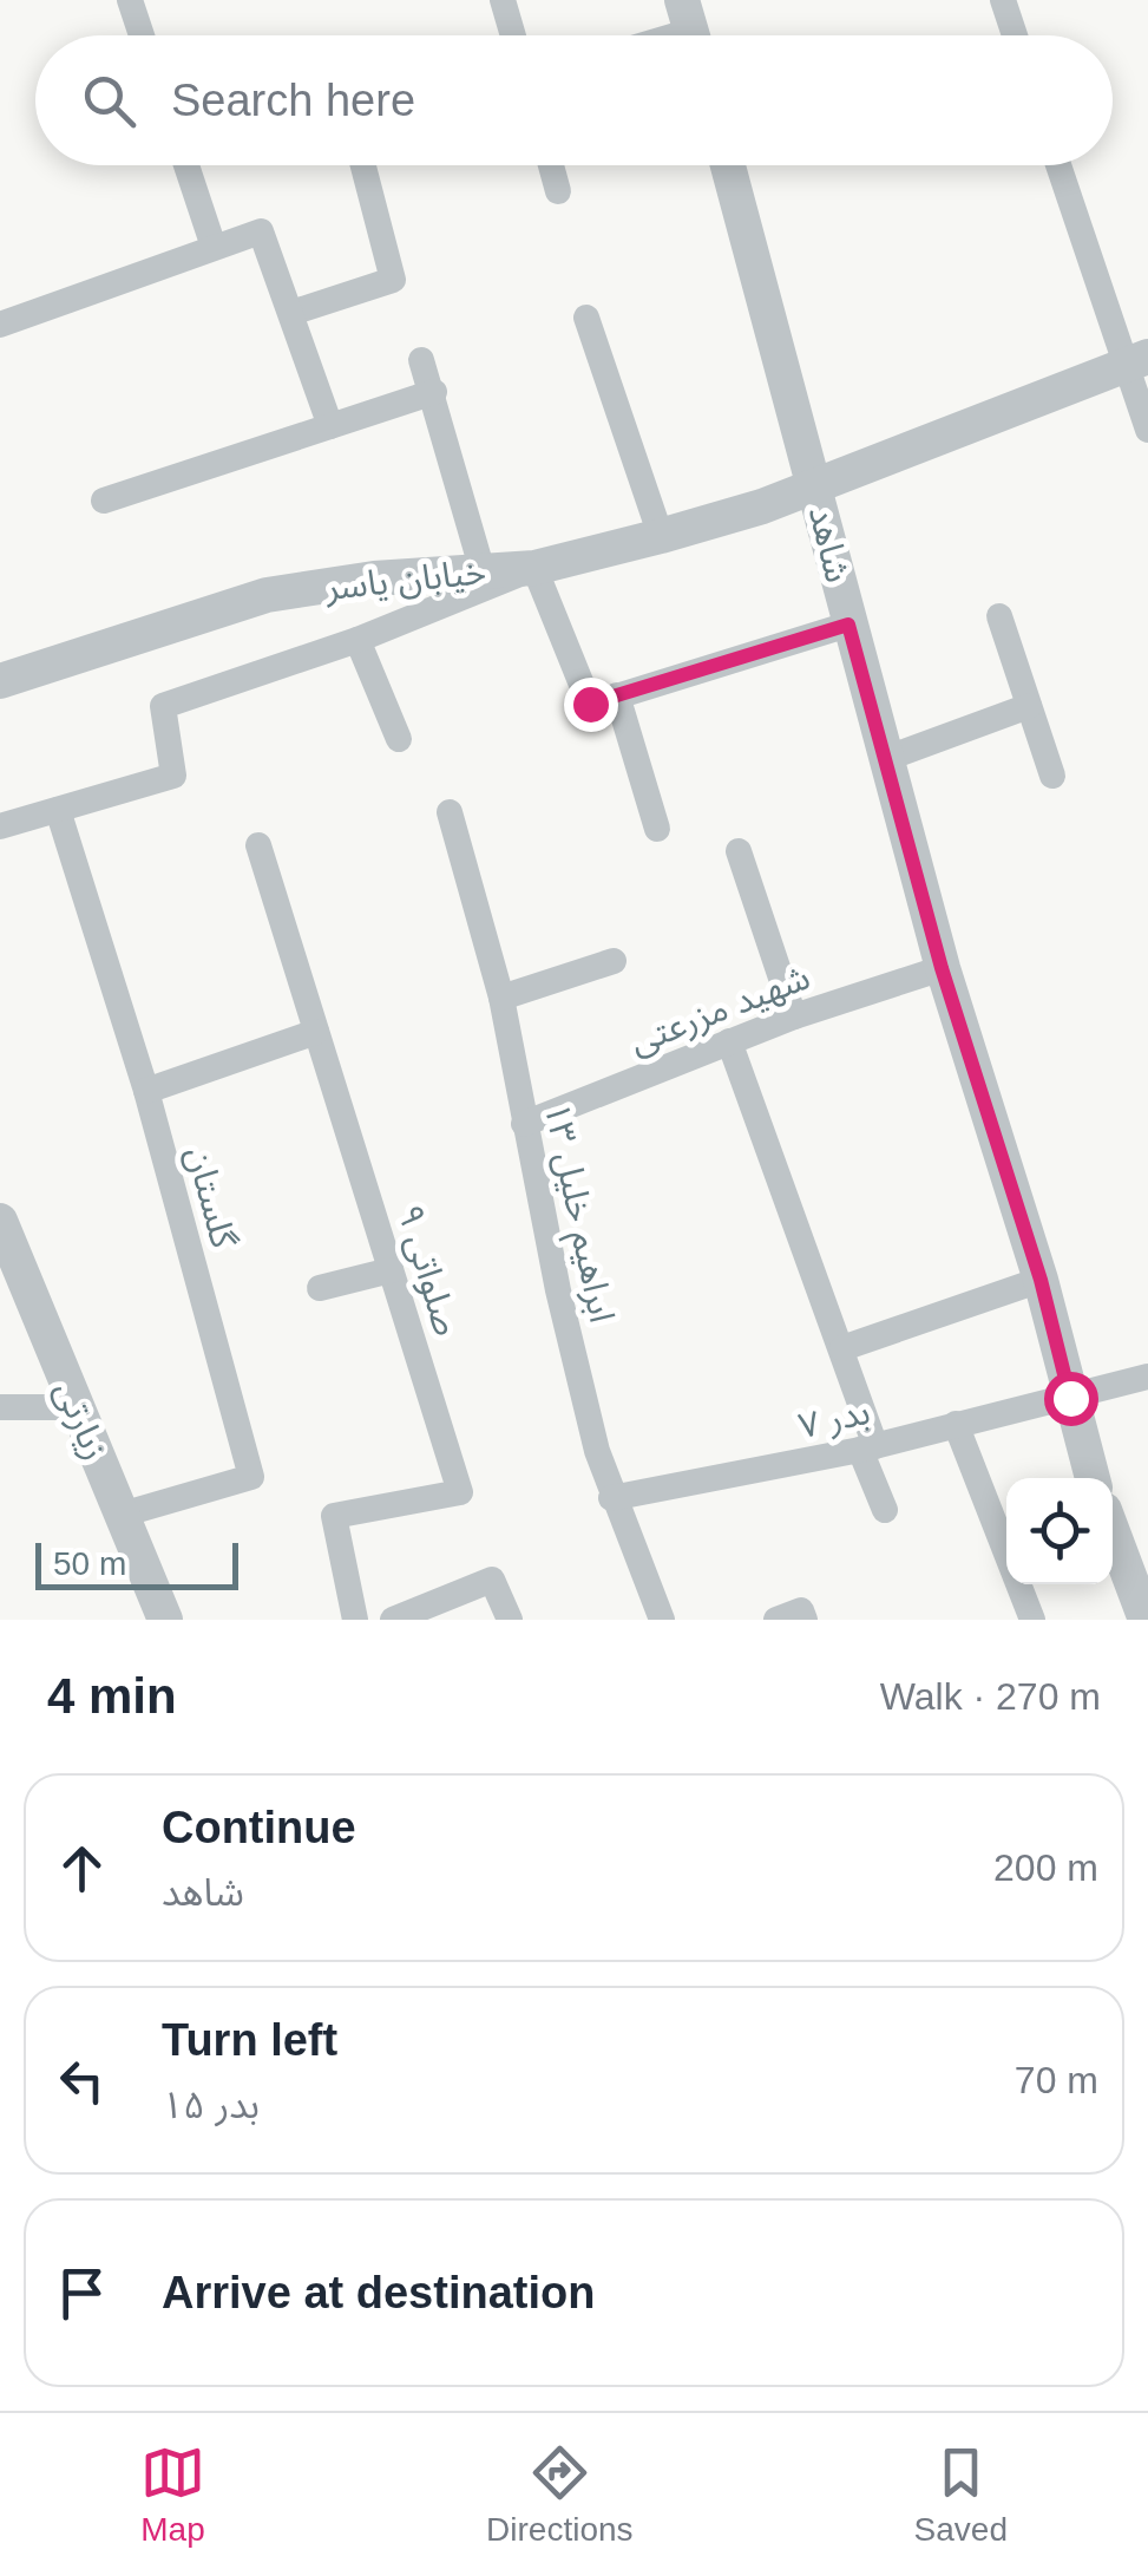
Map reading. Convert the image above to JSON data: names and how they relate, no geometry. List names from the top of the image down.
{
  "streets": {
    "street": [
      "شاهد",
      "خیابان یاسر",
      "شهید مزرعتی",
      "گلستان",
      "ابراهیم خلیل ۱۳",
      "صلواتی ۹",
      "بدر ۷",
      "زیارتی"
    ]
  },
  "crossings": [
    ["شاهد", "خیابان یاسر"],
    ["شاهد", "شهید مزرعتی"],
    ["شاهد", "بدر ۷"],
    ["شهید مزرعتی", "ابراهیم خلیل ۱۳"],
    ["گلستان", "زیارتی"],
    ["ابراهیم خلیل ۱۳", "بدر ۷"]
  ],
  "scale_bar": "50 m",
  "page": {
    "search": "Search here",
    "scale": "50 m",
    "heading": ["4 min", "Walk · 270 m"],
    "list": [
      ["Continue", "شاهد", "200 m"],
      ["Turn left", "بدر ۱۵", "70 m"],
      "Arrive at destination"
    ],
    "nav": ["Map", "Directions", "Saved"]
  }
}
